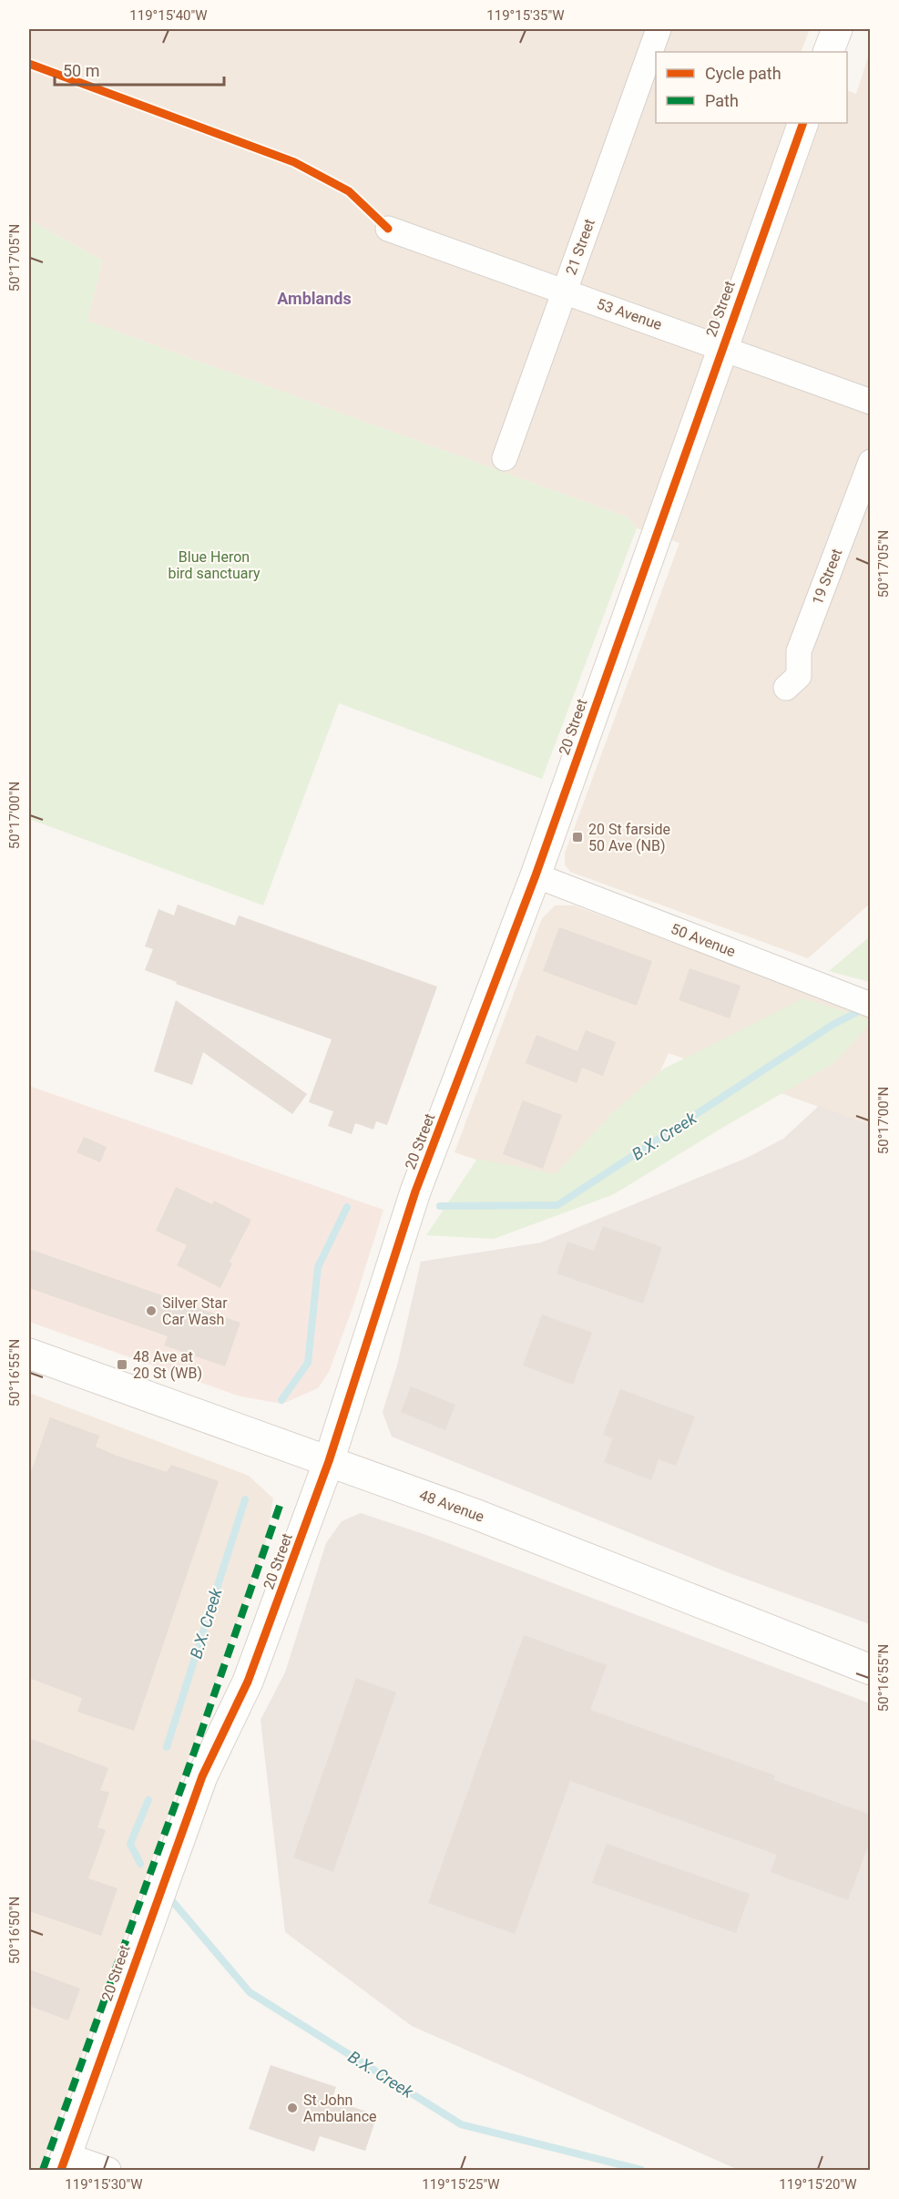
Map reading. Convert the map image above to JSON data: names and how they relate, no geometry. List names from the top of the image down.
{
  "streets": {
    "street": [
      "21 Street",
      "20 Street",
      "53 Avenue",
      "19 Street",
      "50 Avenue",
      "48 Avenue"
    ]
  },
  "crossings": [
    ["21 Street", "53 Avenue"],
    ["20 Street", "53 Avenue"],
    ["20 Street", "50 Avenue"],
    ["20 Street", "48 Avenue"]
  ],
  "districts": ["Amblands"],
  "water": ["B.X. Creek"],
  "parks": ["Blue Heron bird sanctuary"],
  "places": {
    "transit": ["20 St farside 50 Ave (NB)", "48 Ave at 20 St (WB)"],
    "other": ["Silver Star Car Wash", "St John Ambulance"]
  },
  "legend": ["Cycle path", "Path"],
  "scale_bar": "50 m",
  "coordinates": [
    "119°15'40\"W",
    "119°15'35\"W",
    "50°17'05\"N",
    "50°17'00\"N",
    "50°16'55\"N",
    "50°16'50\"N",
    "119°15'30\"W",
    "119°15'25\"W",
    "119°15'20\"W"
  ]
}
